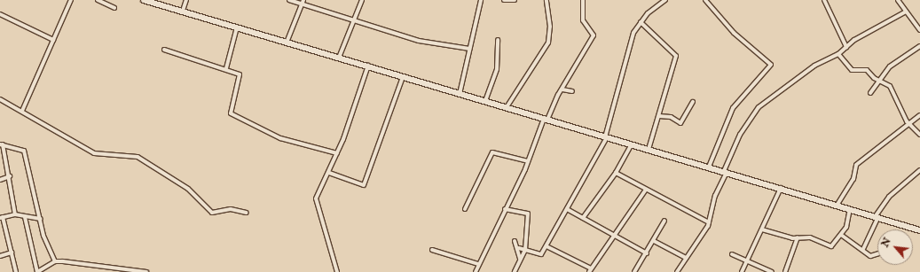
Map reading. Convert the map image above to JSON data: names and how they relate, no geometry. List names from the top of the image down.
{
  "north": "top left"
}
